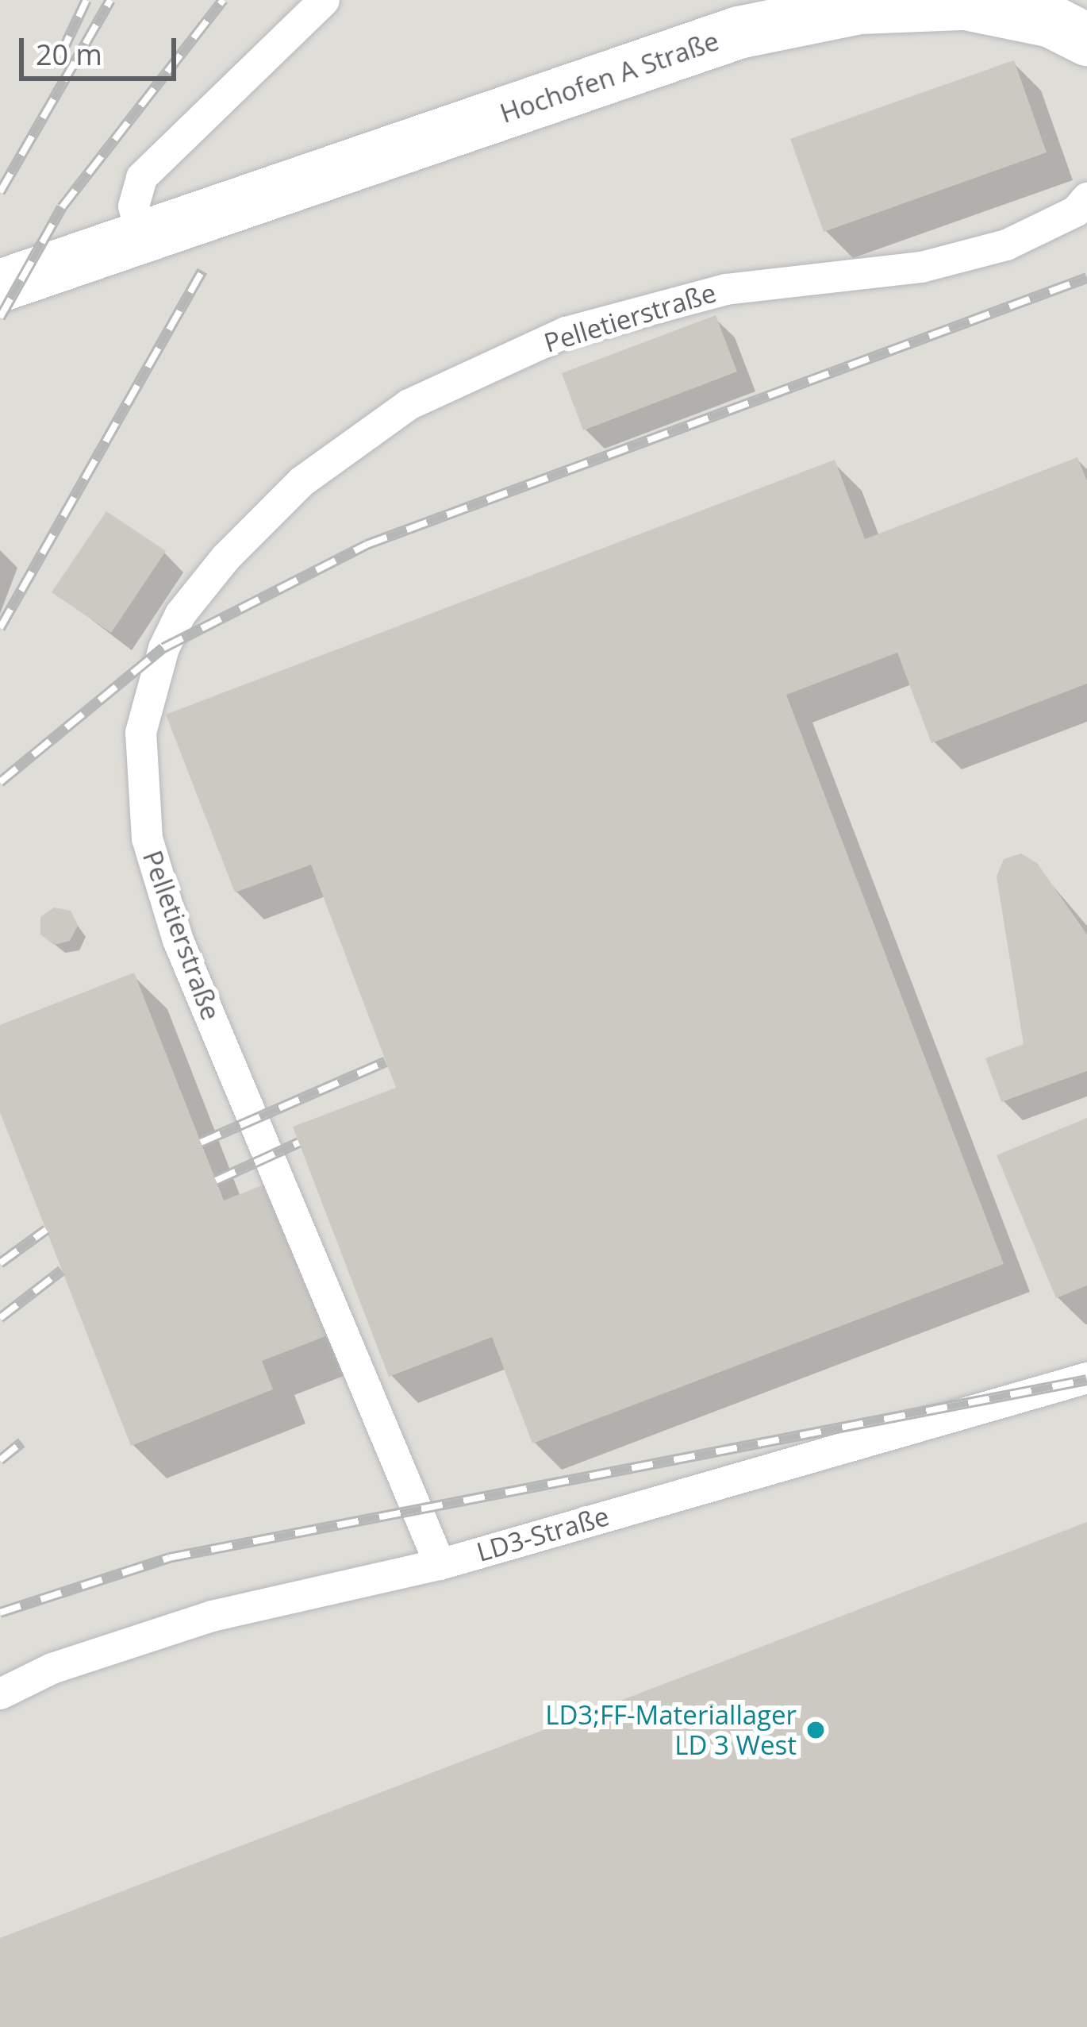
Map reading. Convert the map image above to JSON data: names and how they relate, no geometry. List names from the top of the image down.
{
  "streets": {
    "street": ["Hochofen A Straße"],
    "lane": ["Pelletierstraße", "LD3-Straße"]
  },
  "crossings": [
    ["Pelletierstraße", "LD3-Straße"]
  ],
  "places": ["LD3;FF-Materiallager LD 3 West"],
  "scale_bar": "20 m"
}
